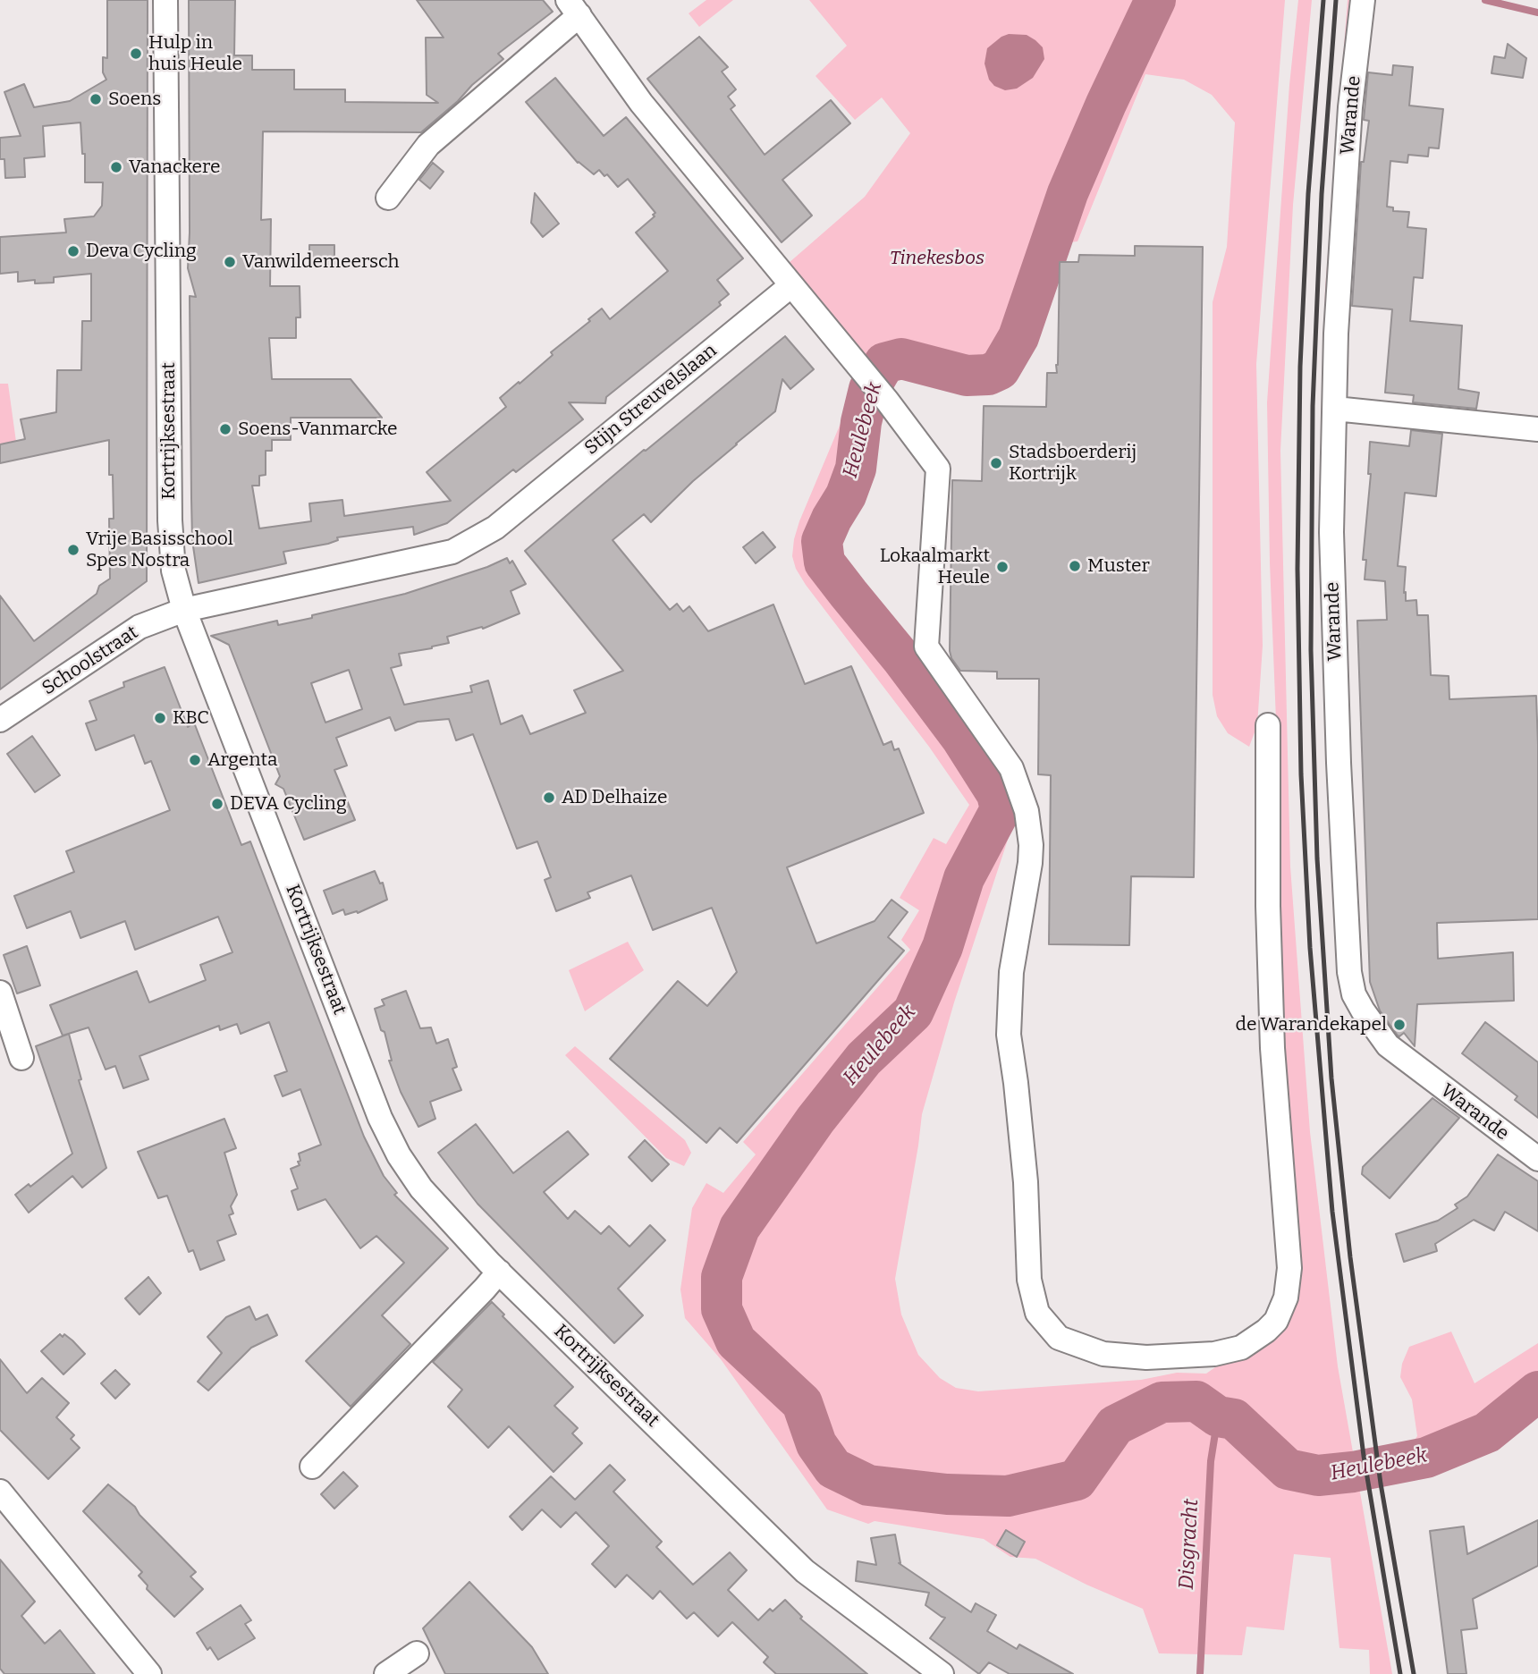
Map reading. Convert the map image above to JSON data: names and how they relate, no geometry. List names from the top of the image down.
{
  "streets": {
    "street": [
      "Warande",
      "Stijn Streuvelslaan",
      "Kortrijksestraat",
      "Schoolstraat"
    ]
  },
  "crossings": [
    ["Stijn Streuvelslaan", "Kortrijksestraat"],
    ["Stijn Streuvelslaan", "Schoolstraat"],
    ["Kortrijksestraat", "Schoolstraat"]
  ],
  "water": ["Heulebeek", "Disgracht"],
  "parks": ["Tinekesbos"],
  "places": [
    "Hulp in huis Heule",
    "Soens",
    "Vanackere",
    "Deva Cycling",
    "Vanwildemeersch",
    "Soens-Vanmarcke",
    "Stadsboerderij Kortrijk",
    "Vrije Basisschool Spes Nostra",
    "Muster",
    "Lokaalmarkt Heule",
    "KBC",
    "Argenta",
    "AD Delhaize",
    "DEVA Cycling",
    "de Warandekapel"
  ]
}
